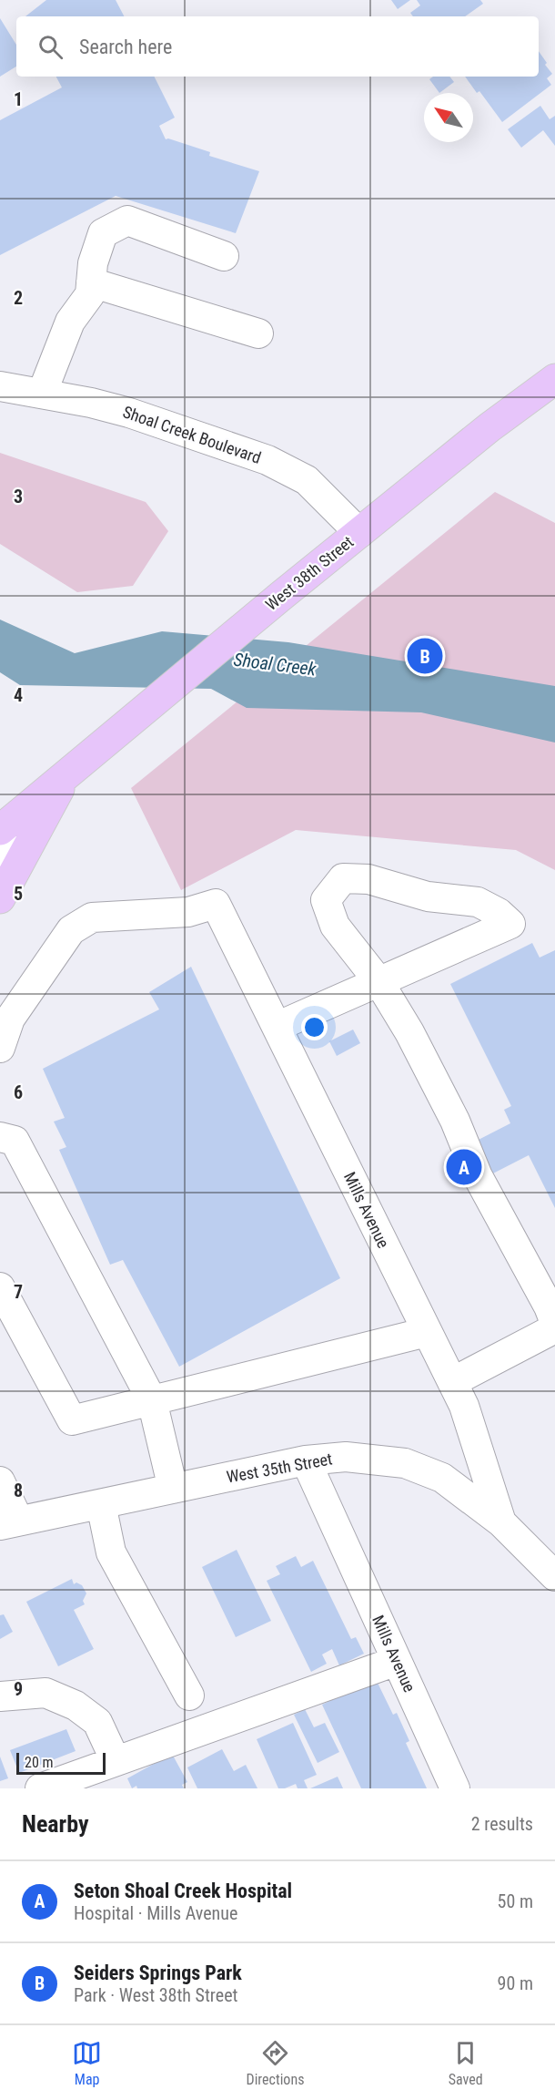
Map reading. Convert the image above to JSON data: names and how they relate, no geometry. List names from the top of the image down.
{
  "streets": {
    "main road": ["West 38th Street"],
    "street": ["Shoal Creek Boulevard", "Mills Avenue", "West 35th Street"]
  },
  "crossings": [
    ["Shoal Creek Boulevard", "West 38th Street"],
    ["Mills Avenue", "West 35th Street"]
  ],
  "water": ["Shoal Creek"],
  "scale_bar": "20 m",
  "north": "top left",
  "page": {
    "search": "Search here",
    "pins": ["B", "A"],
    "scale": "20 m",
    "heading": ["Nearby", "2 results"],
    "list": [
      {
        "mark": "A",
        "name": "Seton Shoal Creek Hospital",
        "note": "Hospital · Mills Avenue",
        "value": "50 m"
      },
      {
        "mark": "B",
        "name": "Seiders Springs Park",
        "note": "Park · West 38th Street",
        "value": "90 m"
      }
    ],
    "nav": ["Map", "Directions", "Saved"]
  },
  "grid": {
    "rows": [
      "1",
      "2",
      "3",
      "4",
      "5",
      "6",
      "7",
      "8",
      "9"
    ]
  }
}
